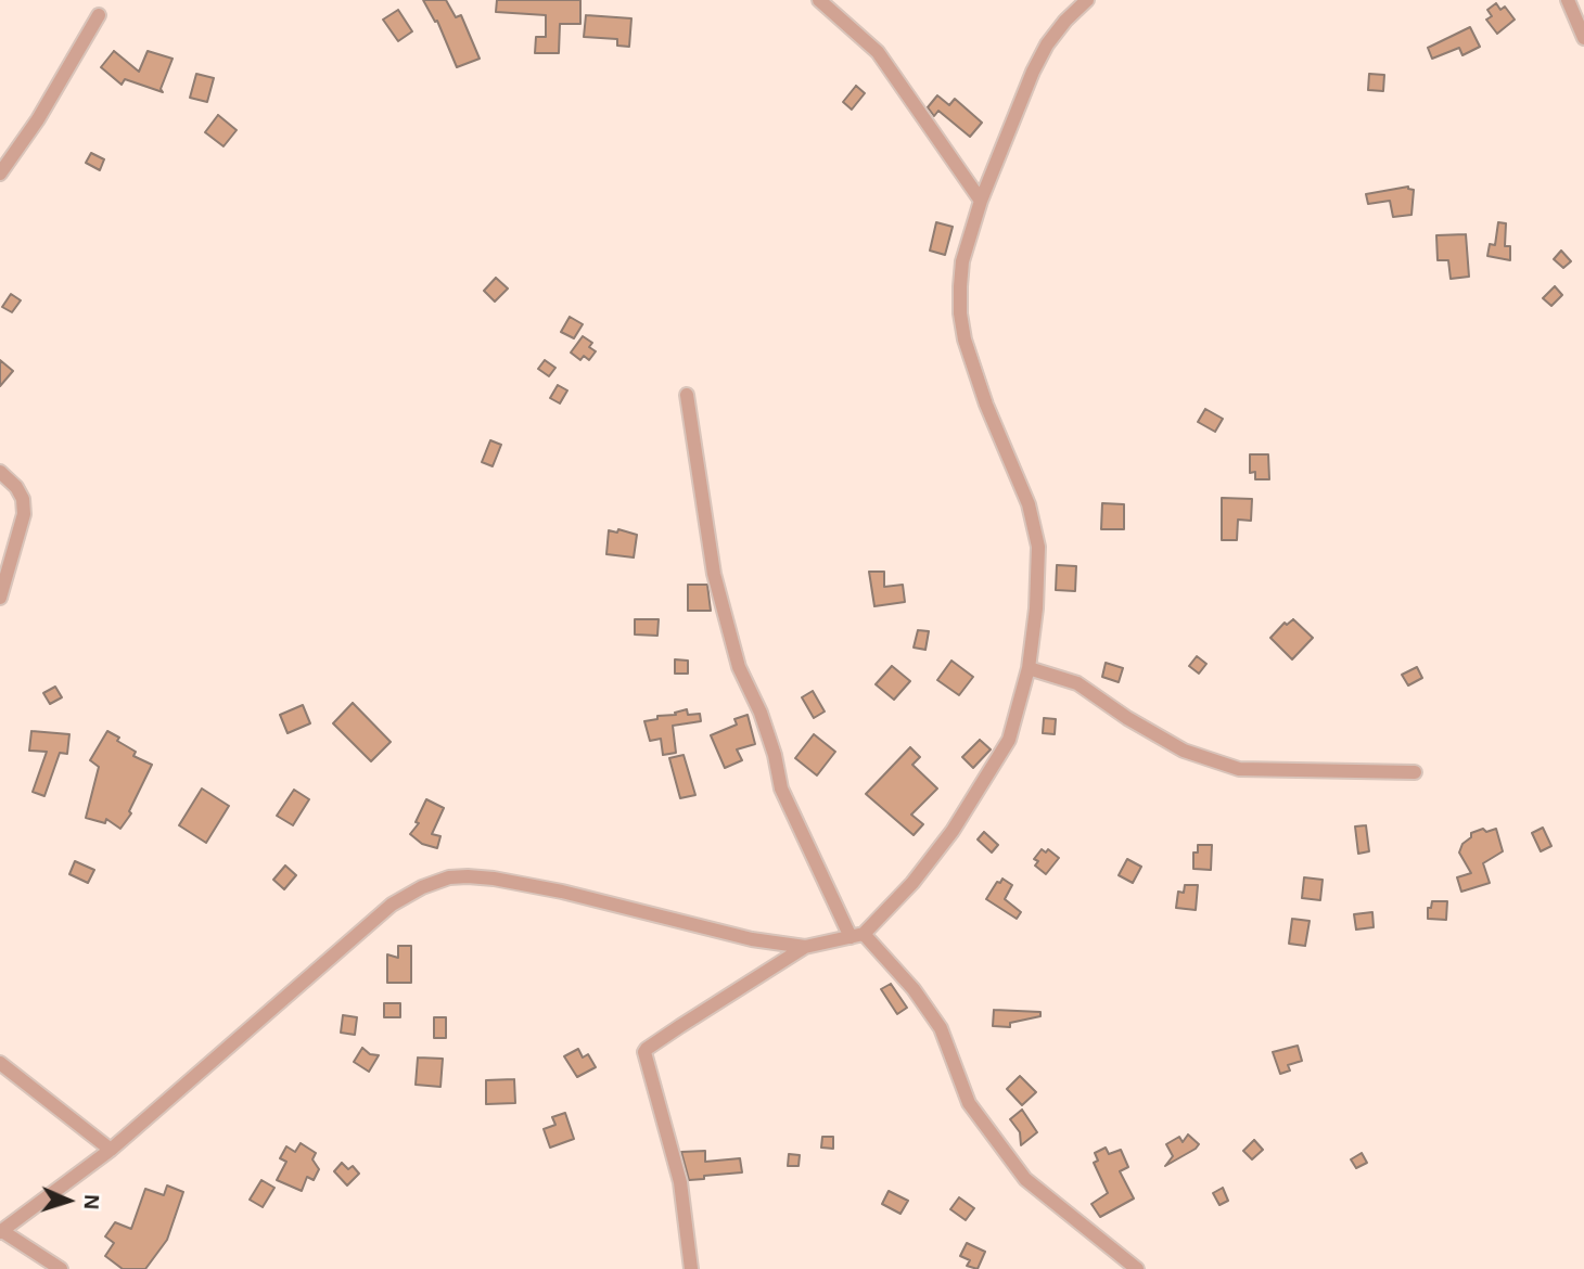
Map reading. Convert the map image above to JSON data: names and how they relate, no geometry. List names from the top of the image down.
{
  "north": "right"
}
